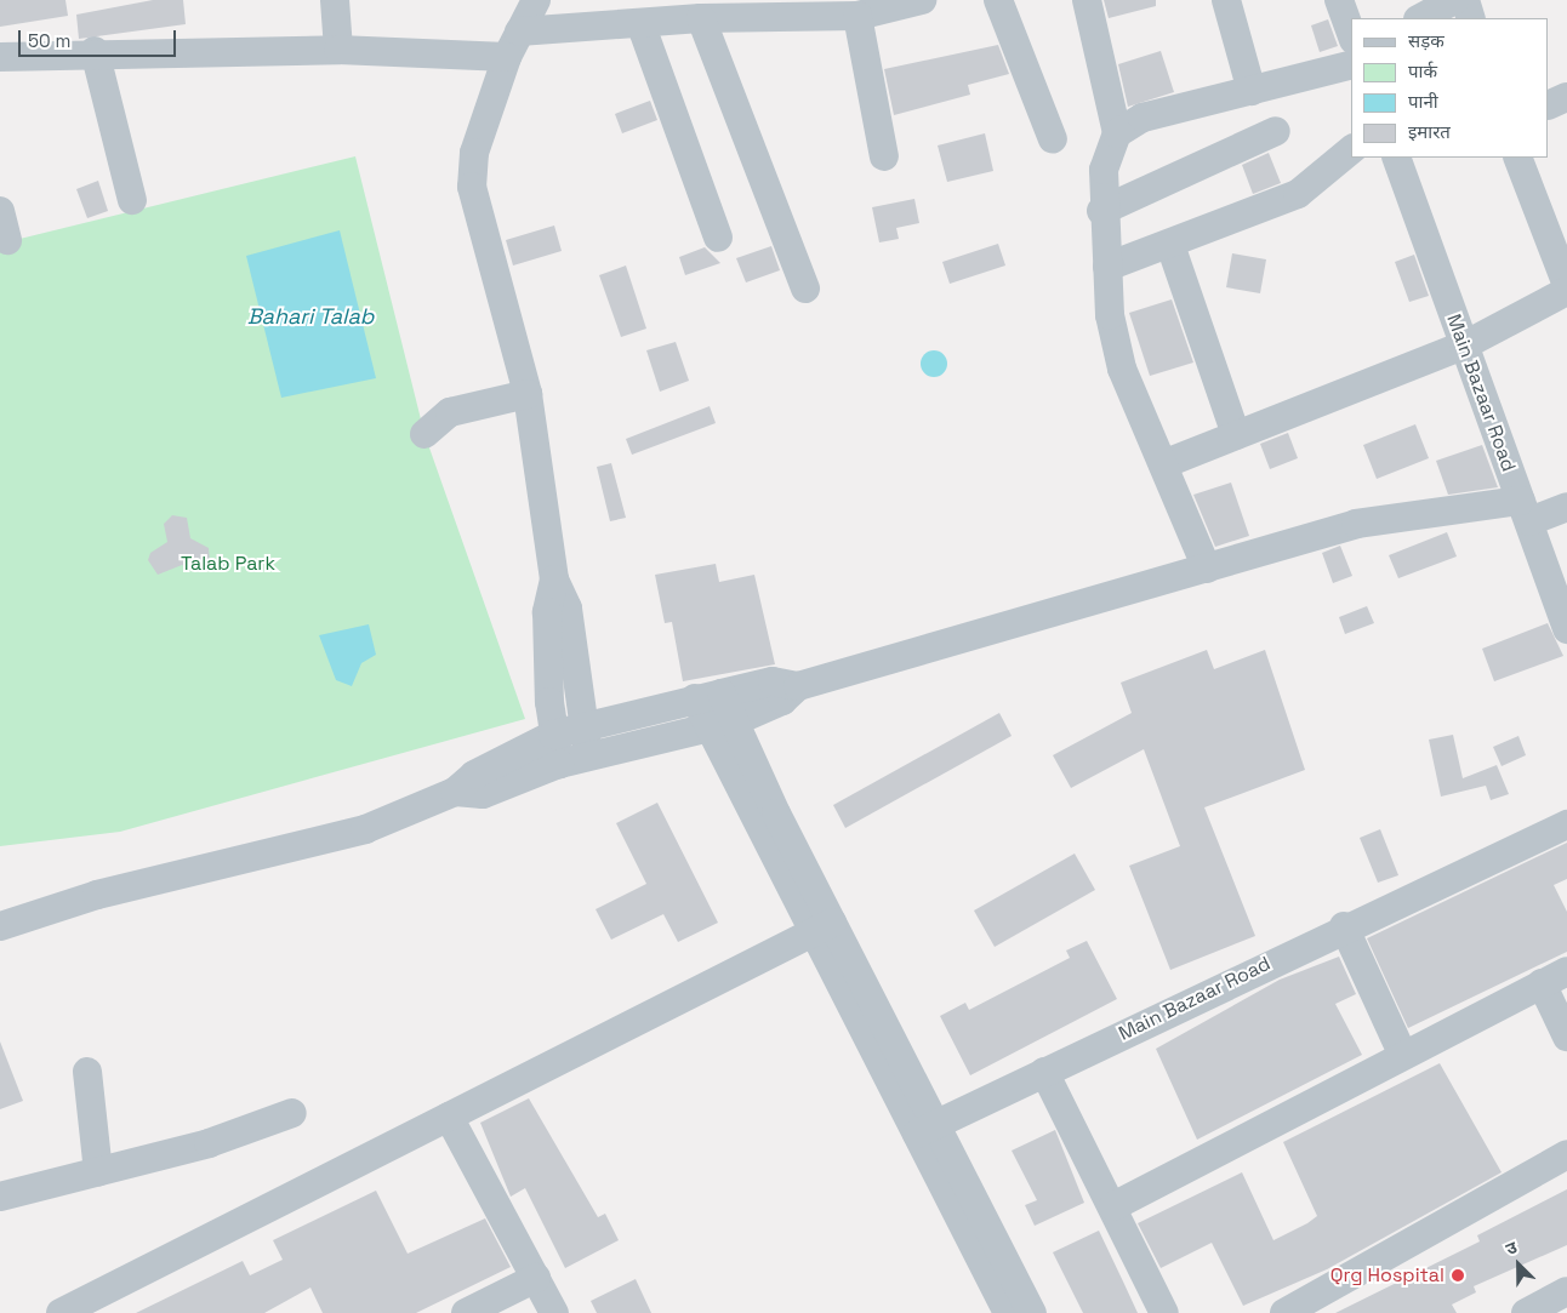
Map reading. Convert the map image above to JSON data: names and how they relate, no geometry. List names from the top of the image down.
{
  "streets": {
    "street": ["Main Bazaar Road"]
  },
  "water": ["Bahari Talab"],
  "parks": ["Talab Park"],
  "places": ["Qrg Hospital"],
  "legend": [
    "सड़क",
    "पार्क",
    "पानी",
    "इमारत"
  ],
  "scale_bar": "50 m",
  "north": "top left"
}
